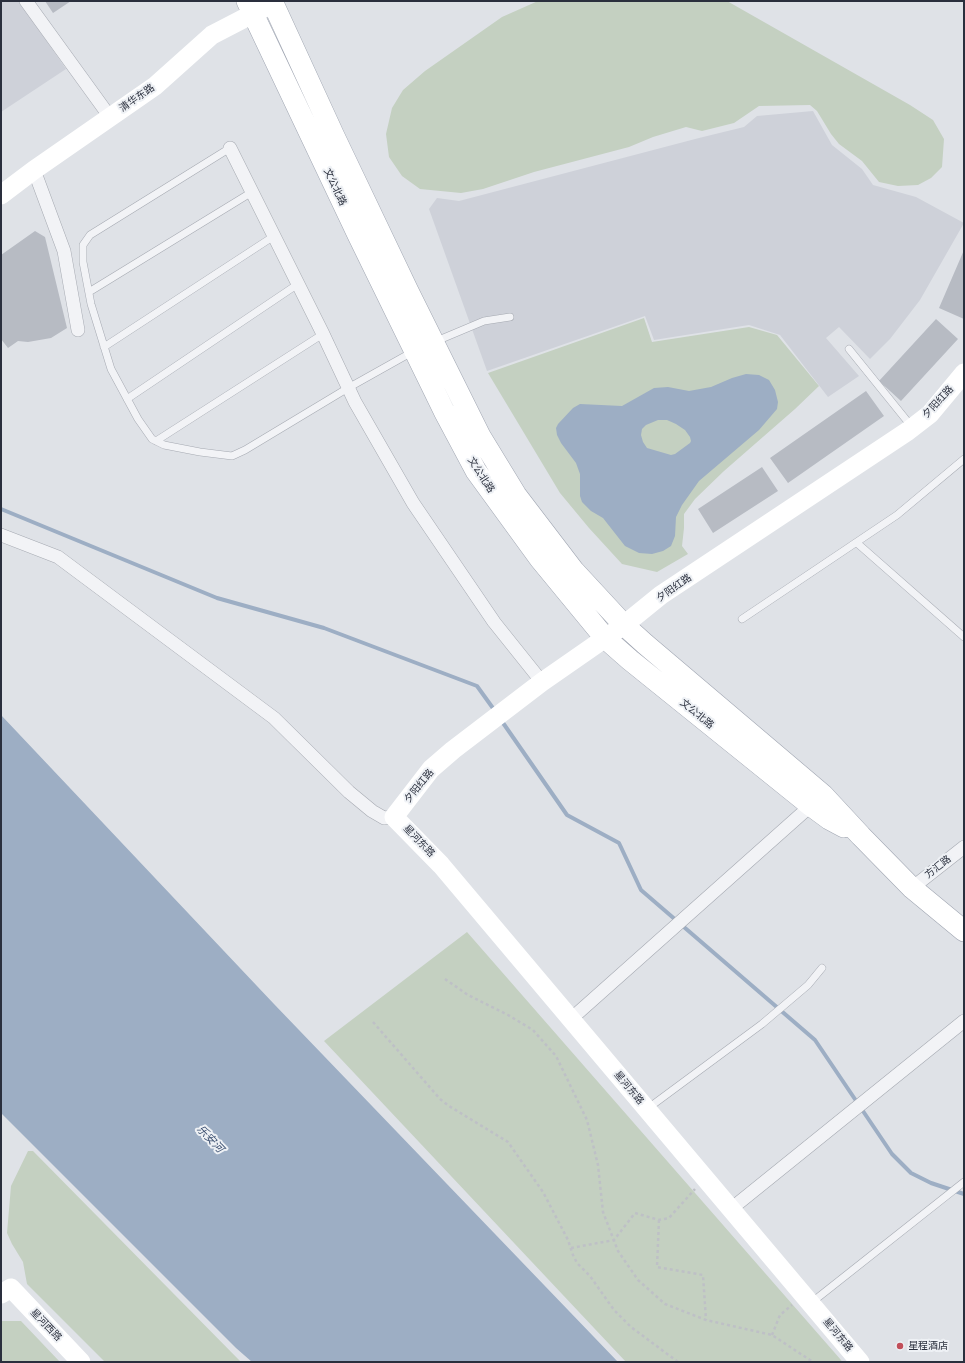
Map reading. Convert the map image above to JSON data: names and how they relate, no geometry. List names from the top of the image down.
{
  "streets": {
    "main road": ["文公北路"],
    "street": [
      "清华东路",
      "夕阳红路",
      "星河东路",
      "方汇路",
      "星河西路"
    ]
  },
  "crossings": [
    ["清华东路", "文公北路"],
    ["文公北路", "夕阳红路"],
    ["文公北路", "方汇路"],
    ["夕阳红路", "星河东路"]
  ],
  "water": ["乐安河"],
  "places": ["星程酒店"]
}
